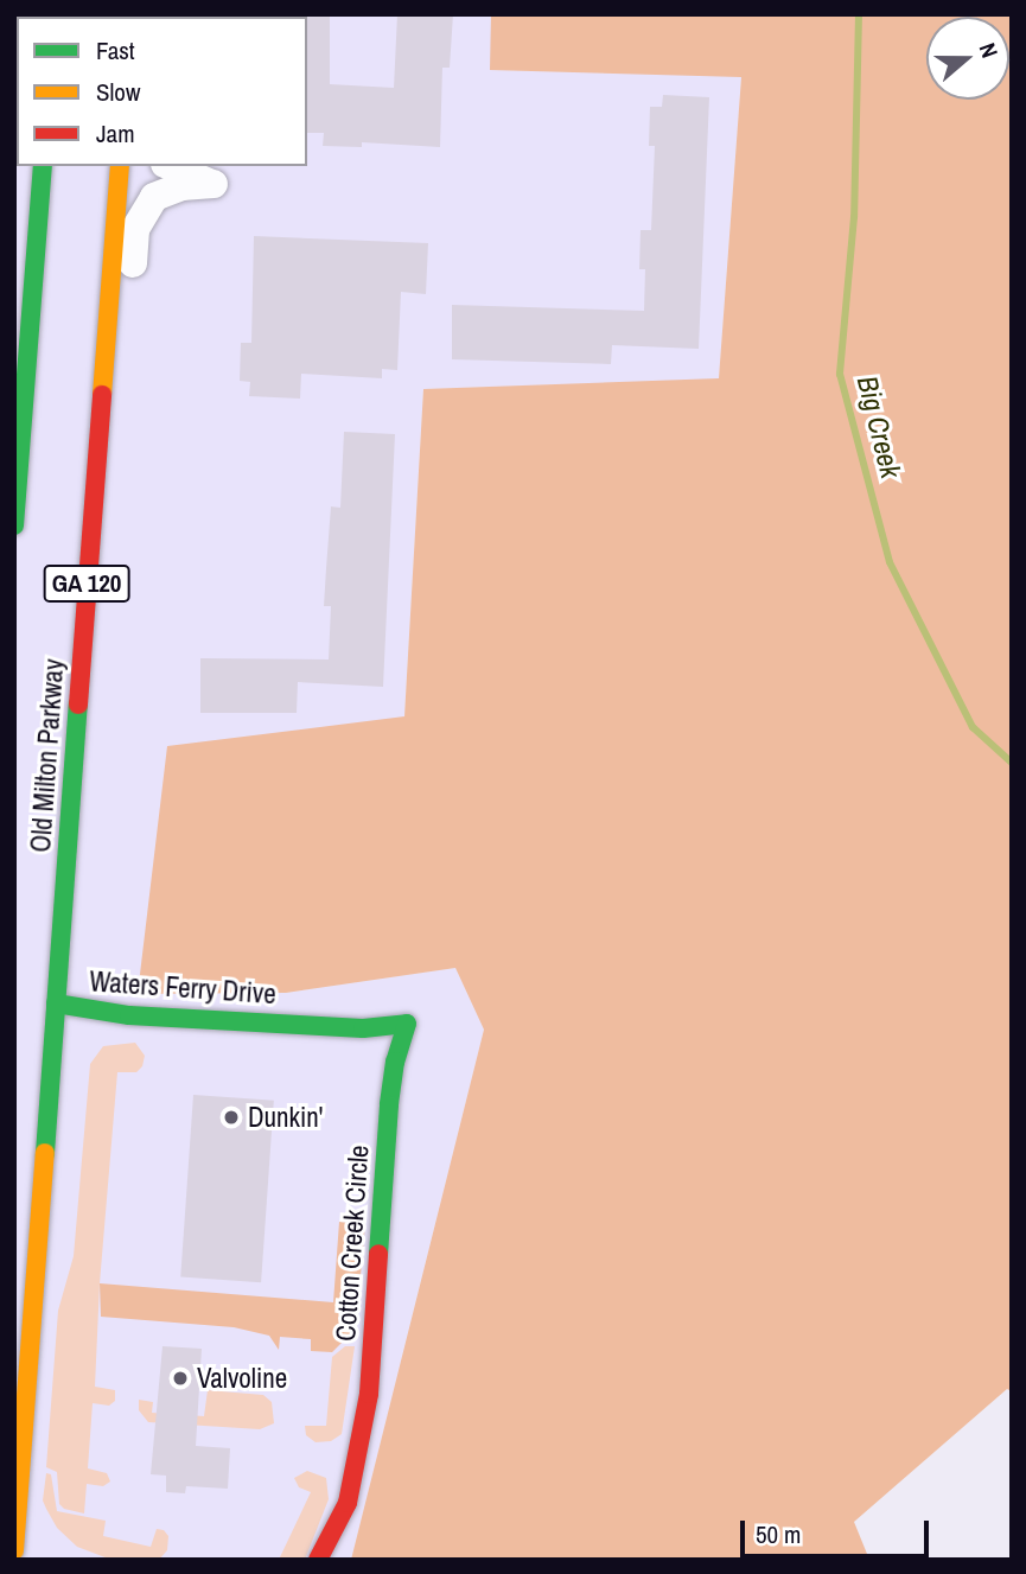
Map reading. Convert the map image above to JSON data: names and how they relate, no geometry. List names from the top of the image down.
{
  "streets": {
    "main road": [
      "GA 120",
      "Old Milton Parkway",
      "Waters Ferry Drive",
      "Cotton Creek Circle"
    ]
  },
  "crossings": [
    ["Old Milton Parkway", "Waters Ferry Drive"],
    ["Waters Ferry Drive", "Cotton Creek Circle"]
  ],
  "water": ["Big Creek"],
  "places": ["Dunkin'", "Valvoline"],
  "legend": ["Fast", "Slow", "Jam"],
  "scale_bar": "50 m",
  "north": "right"
}
